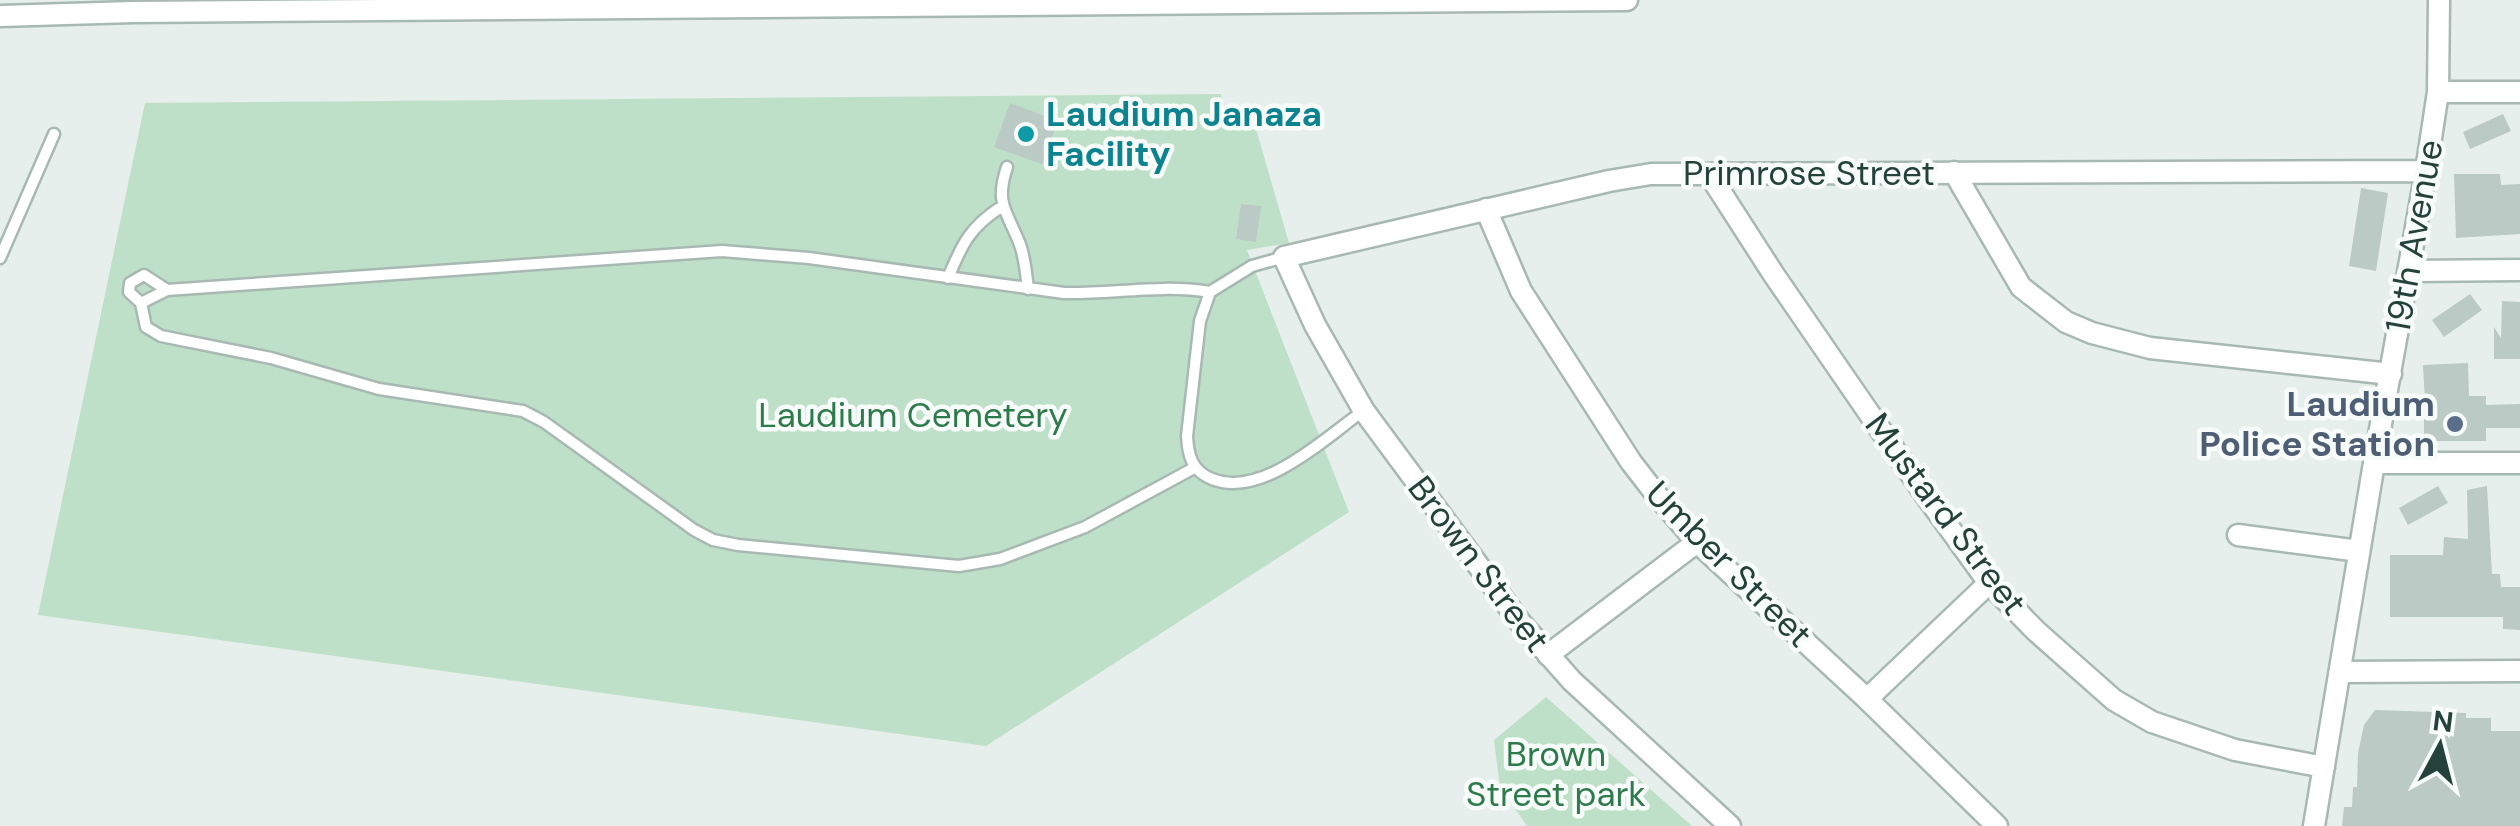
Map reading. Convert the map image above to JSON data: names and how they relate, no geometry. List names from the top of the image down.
{
  "streets": {
    "street": [
      "Primrose Street",
      "19th Avenue",
      "Mustard Street",
      "Brown Street",
      "Umber Street"
    ]
  },
  "crossings": [
    ["Primrose Street", "19th Avenue"],
    ["Primrose Street", "Mustard Street"],
    ["Primrose Street", "Brown Street"],
    ["Primrose Street", "Umber Street"],
    ["19th Avenue", "Mustard Street"]
  ],
  "parks": ["Laudium Cemetery", "Brown Street park"],
  "places": ["Laudium Janaza Facility", "Laudium Police Station"],
  "north": "top"
}
